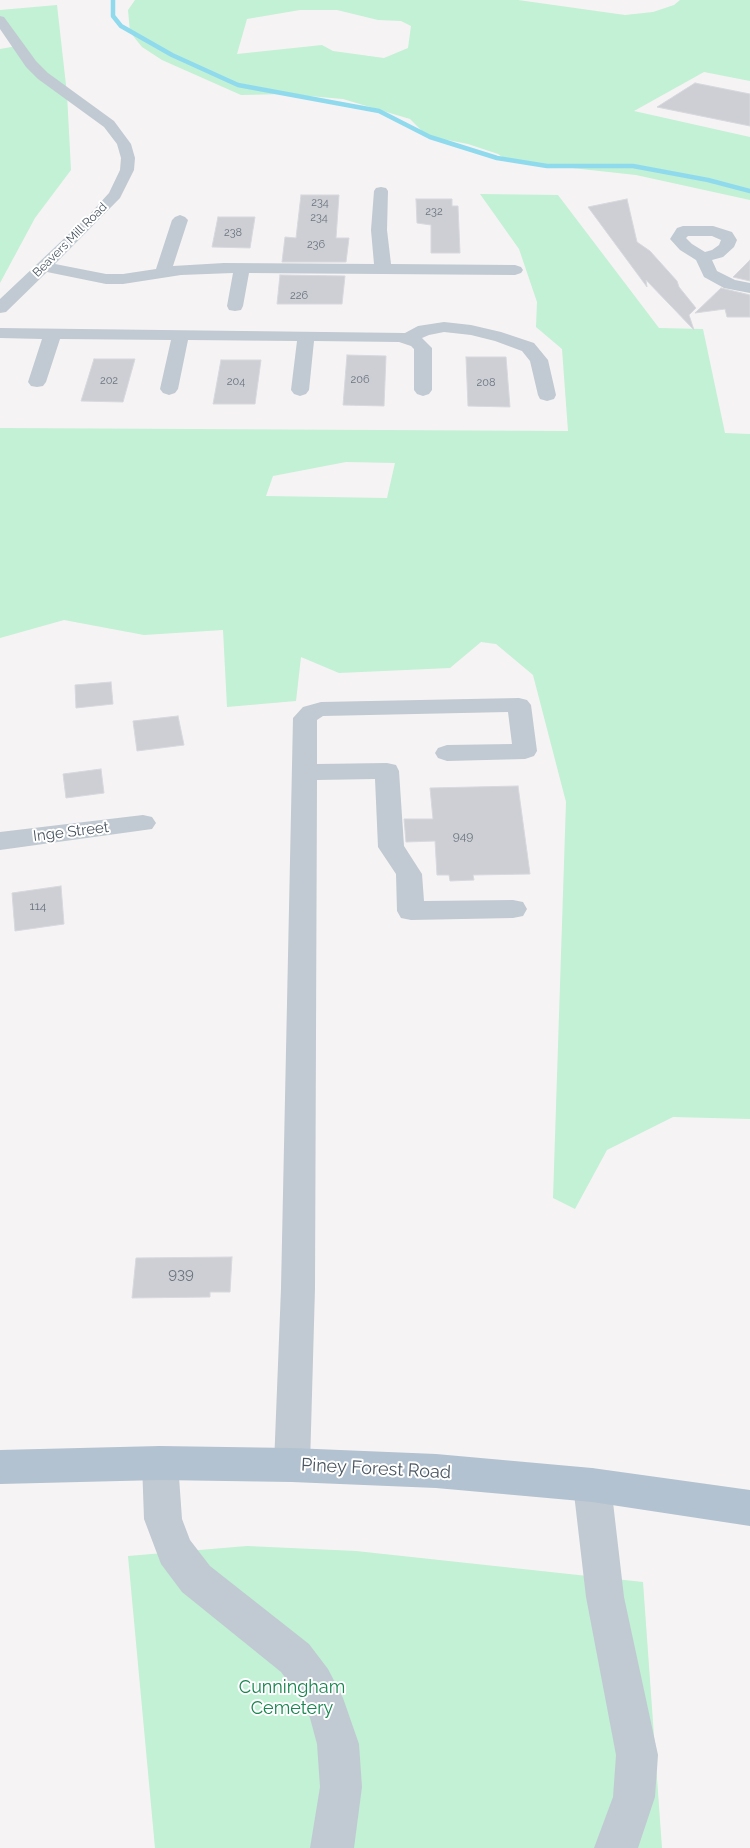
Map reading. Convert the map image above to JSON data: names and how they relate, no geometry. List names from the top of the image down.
{
  "streets": {
    "main road": ["Piney Forest Road"],
    "street": ["Beavers Mill Road", "Inge Street"]
  },
  "parks": ["Cunningham Cemetery"],
  "house_numbers": [
    "234",
    "232",
    "234",
    "238",
    "236",
    "226",
    "206",
    "202",
    "204",
    "208",
    "949",
    "114",
    "939"
  ]
}
